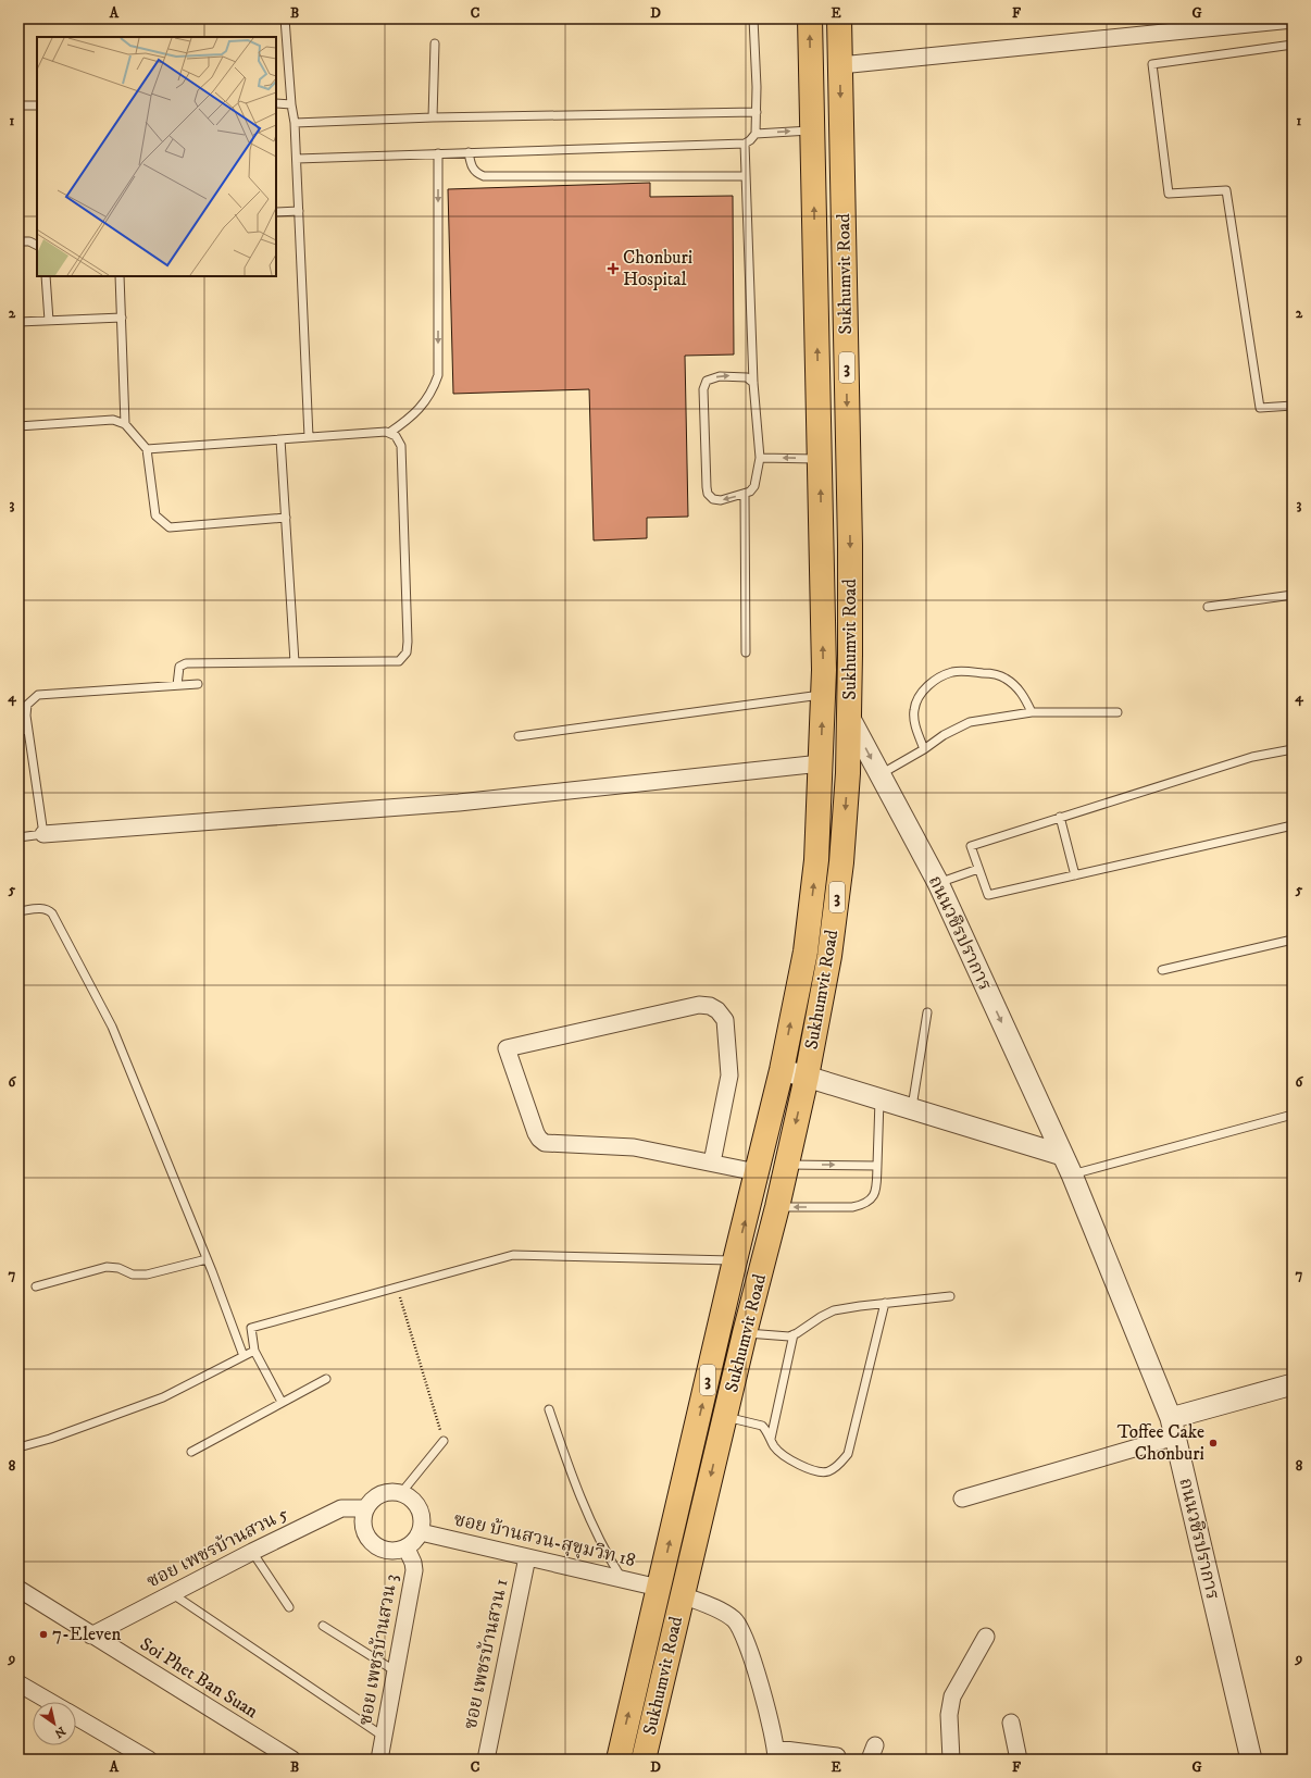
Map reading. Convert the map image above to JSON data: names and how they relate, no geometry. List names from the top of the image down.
{
  "streets": {
    "main road": ["Sukhumvit Road", "3"],
    "street": [
      "ถนนวชิรปราการ",
      "ซอย บ้านสวน-สุขุมวิท 18",
      "ซอย เพชรบ้านสวน 5",
      "ซอย เพชรบ้านสวน 3",
      "ซอย เพชรบ้านสวน 1",
      "Soi Phet Ban Suan"
    ]
  },
  "crossings": [
    ["Sukhumvit Road", "ถนนวชิรปราการ"],
    ["Sukhumvit Road", "ซอย บ้านสวน-สุขุมวิท 18"],
    ["ซอย บ้านสวน-สุขุมวิท 18", "ซอย เพชรบ้านสวน 5"],
    ["ซอย บ้านสวน-สุขุมวิท 18", "ซอย เพชรบ้านสวน 3"],
    ["ซอย บ้านสวน-สุขุมวิท 18", "ซอย เพชรบ้านสวน 1"],
    ["ซอย เพชรบ้านสวน 5", "ซอย เพชรบ้านสวน 3"],
    ["ซอย เพชรบ้านสวน 5", "Soi Phet Ban Suan"]
  ],
  "places": {
    "health": ["Chonburi Hospital"],
    "other": ["Toffee Cake Chonburi", "7-Eleven"]
  },
  "north": "bottom right",
  "grid": {
    "columns": [
      "A",
      "B",
      "C",
      "D",
      "E",
      "F",
      "G"
    ],
    "rows": [
      "1",
      "2",
      "3",
      "4",
      "5",
      "6",
      "7",
      "8",
      "9"
    ]
  }
}
